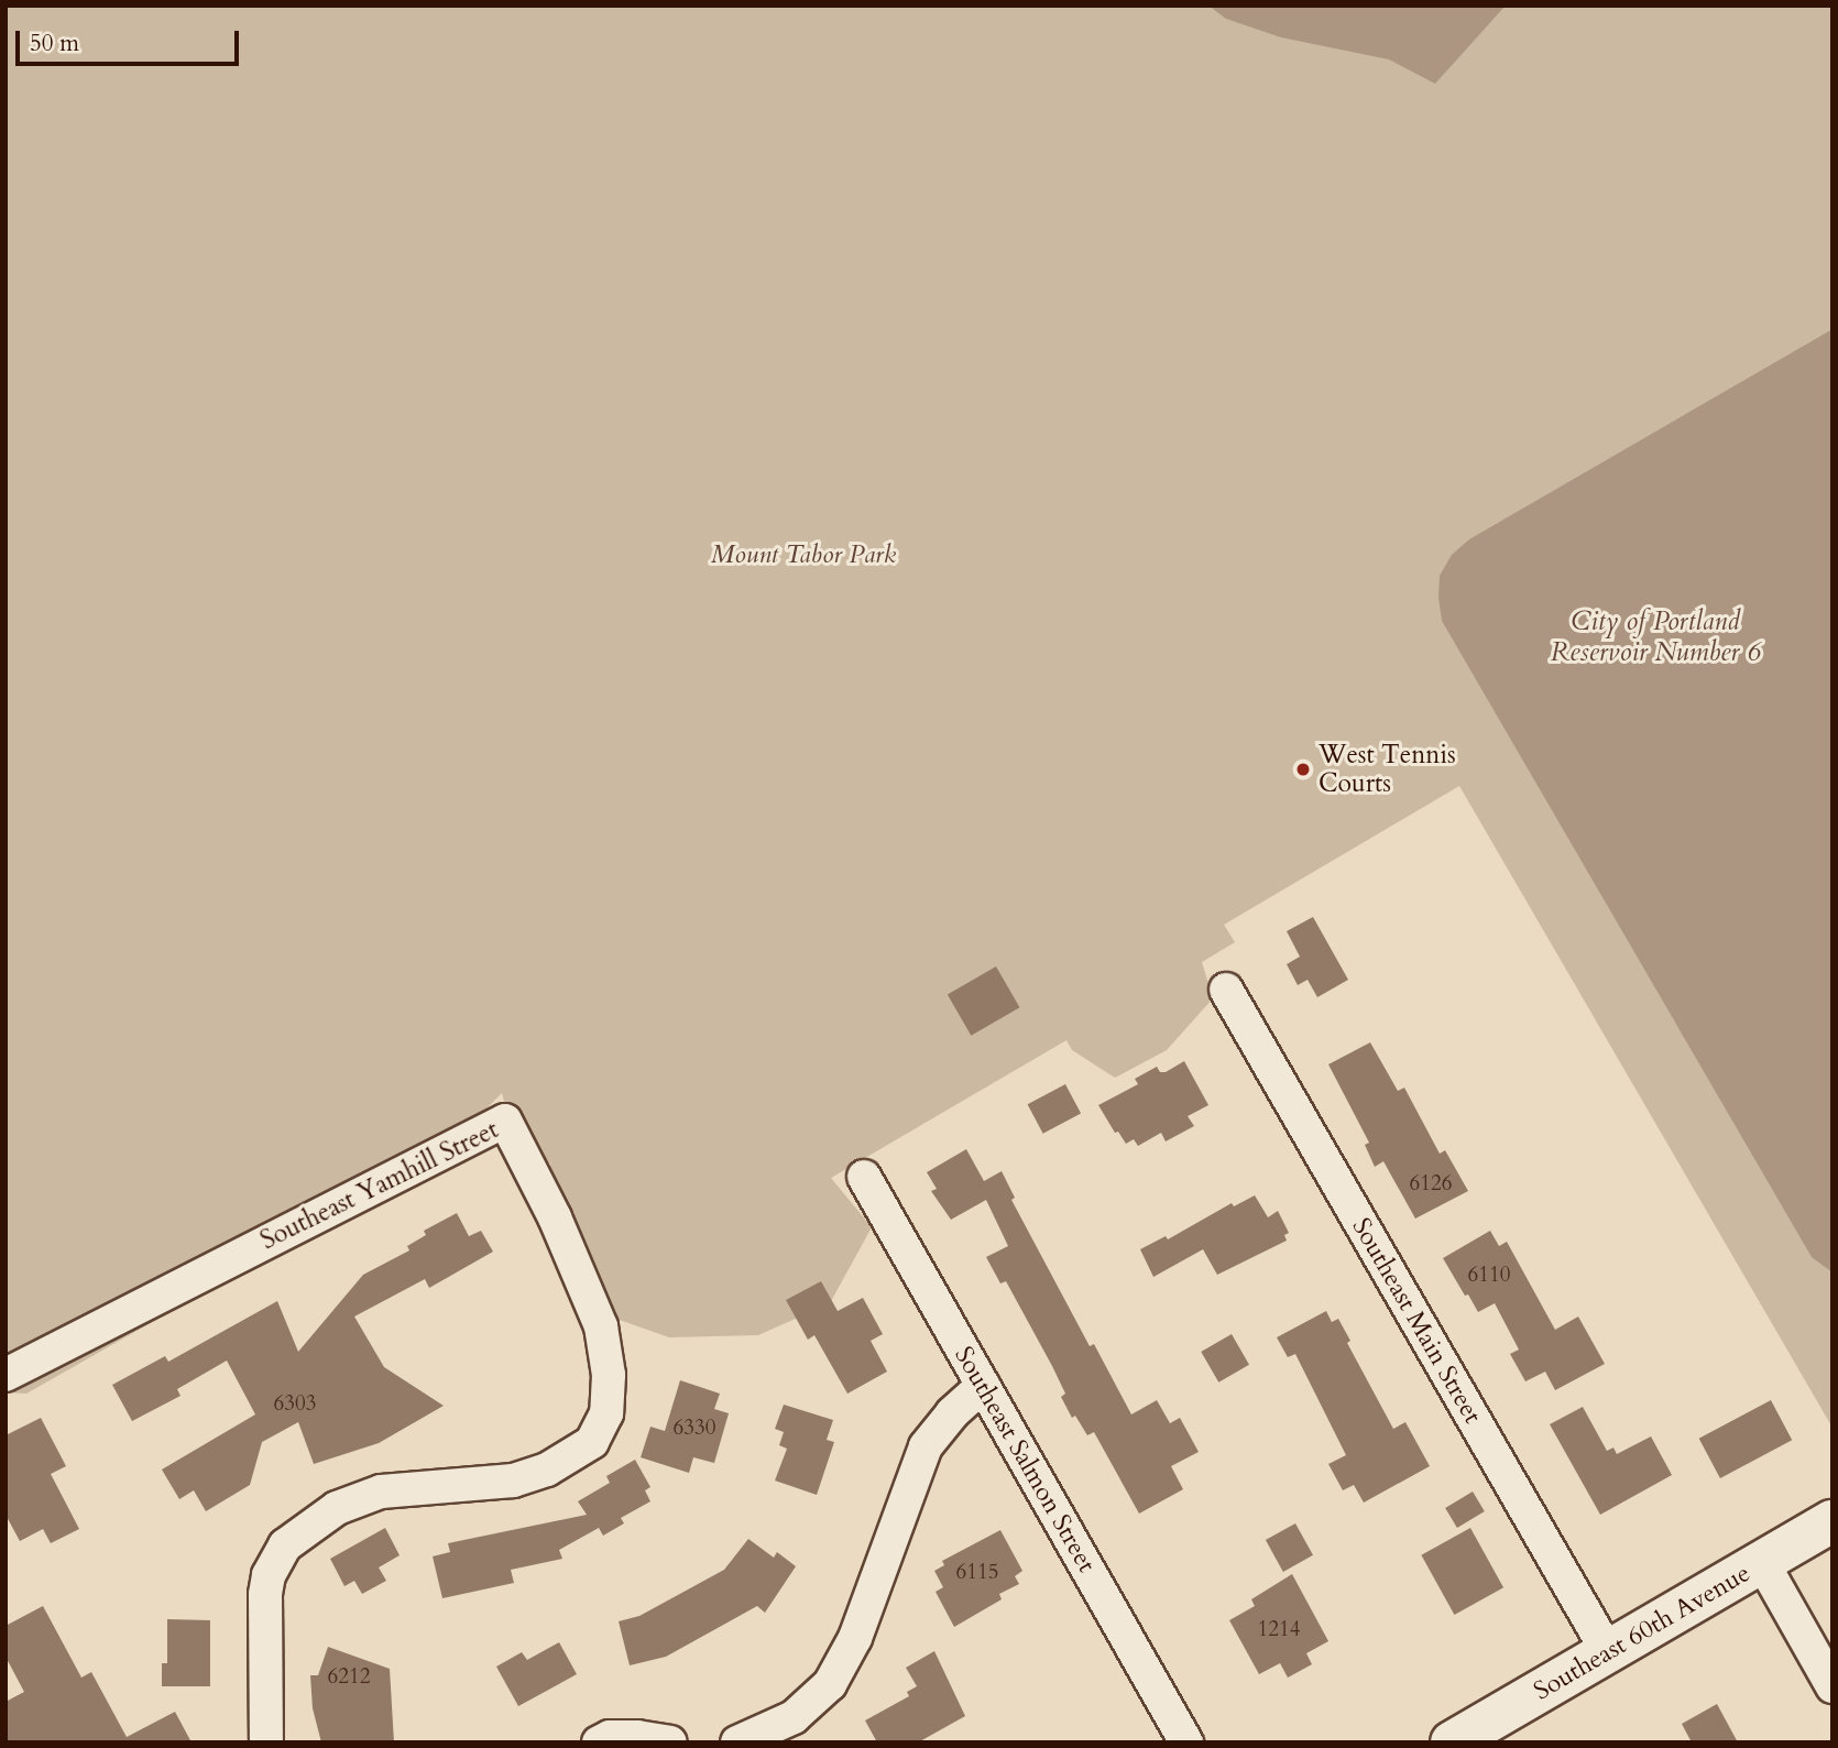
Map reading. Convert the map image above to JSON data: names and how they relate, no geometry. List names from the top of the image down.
{
  "streets": {
    "main road": ["Southeast 60th Avenue"],
    "street": ["Southeast Yamhill Street", "Southeast Main Street", "Southeast Salmon Street"]
  },
  "crossings": [
    ["Southeast Main Street", "Southeast 60th Avenue"]
  ],
  "water": ["City of Portland Reservoir Number 6"],
  "parks": ["Mount Tabor Park"],
  "places": ["West Tennis Courts"],
  "house_numbers": [
    "6126",
    "6110",
    "6303",
    "6330",
    "6115",
    "1214",
    "6212"
  ],
  "scale_bar": "50 m"
}
